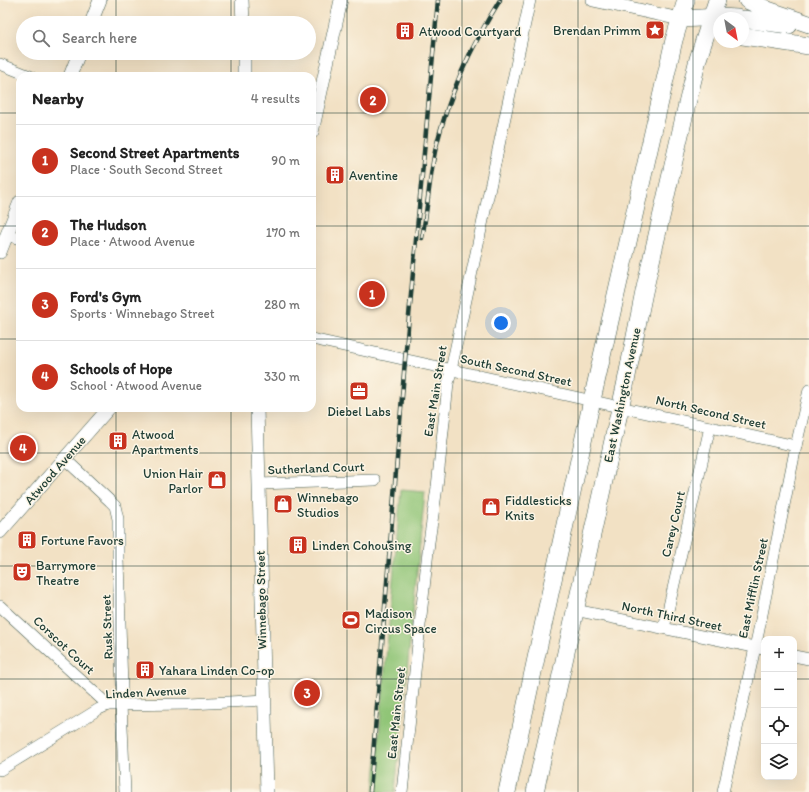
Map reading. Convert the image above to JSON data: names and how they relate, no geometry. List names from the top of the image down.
{
  "streets": {
    "main road": ["East Washington Avenue"],
    "street": [
      "South Second Street",
      "East Main Street",
      "North Second Street",
      "Sutherland Court",
      "Atwood Avenue",
      "Carey Court",
      "East Mifflin Street",
      "Winnebago Street",
      "North Third Street",
      "Rusk Street",
      "Corscot Court",
      "Linden Avenue"
    ]
  },
  "crossings": [
    ["South Second Street", "East Main Street"],
    ["South Second Street", "East Washington Avenue"],
    ["South Second Street", "North Second Street"],
    ["East Washington Avenue", "North Second Street"],
    ["East Washington Avenue", "North Third Street"],
    ["North Second Street", "Carey Court"],
    ["North Second Street", "East Mifflin Street"],
    ["Sutherland Court", "Winnebago Street"],
    ["Atwood Avenue", "Rusk Street"],
    ["Carey Court", "North Third Street"],
    ["East Mifflin Street", "North Third Street"],
    ["Winnebago Street", "Linden Avenue"],
    ["Rusk Street", "Linden Avenue"],
    ["Corscot Court", "Linden Avenue"]
  ],
  "places": {
    "place": ["Brendan Primm"],
    "building": [
      "Atwood Courtyard",
      "Aventine",
      "Atwood Apartments",
      "Fortune Favors",
      "Linden Cohousing",
      "Yahara Linden Co-op"
    ],
    "office": ["Diebel Labs"],
    "shop": ["Union Hair Parlor", "Winnebago Studios", "Fiddlesticks Knits"],
    "theatre": ["Barrymore Theatre"],
    "sports": ["Madison Circus Space"]
  },
  "north": "bottom right",
  "page": {
    "search": "Search here",
    "heading": ["Nearby", "4 results"],
    "pins": [
      "2",
      "1",
      "4",
      "3"
    ],
    "list": [
      {
        "mark": "1",
        "name": "Second Street Apartments",
        "note": "Place · South Second Street",
        "value": "90 m"
      },
      {
        "mark": "2",
        "name": "The Hudson",
        "note": "Place · Atwood Avenue",
        "value": "170 m"
      },
      {
        "mark": "3",
        "name": "Ford's Gym",
        "note": "Sports · Winnebago Street",
        "value": "280 m"
      },
      {
        "mark": "4",
        "name": "Schools of Hope",
        "note": "School · Atwood Avenue",
        "value": "330 m"
      }
    ],
    "map_buttons": ["+", "−"]
  }
}
